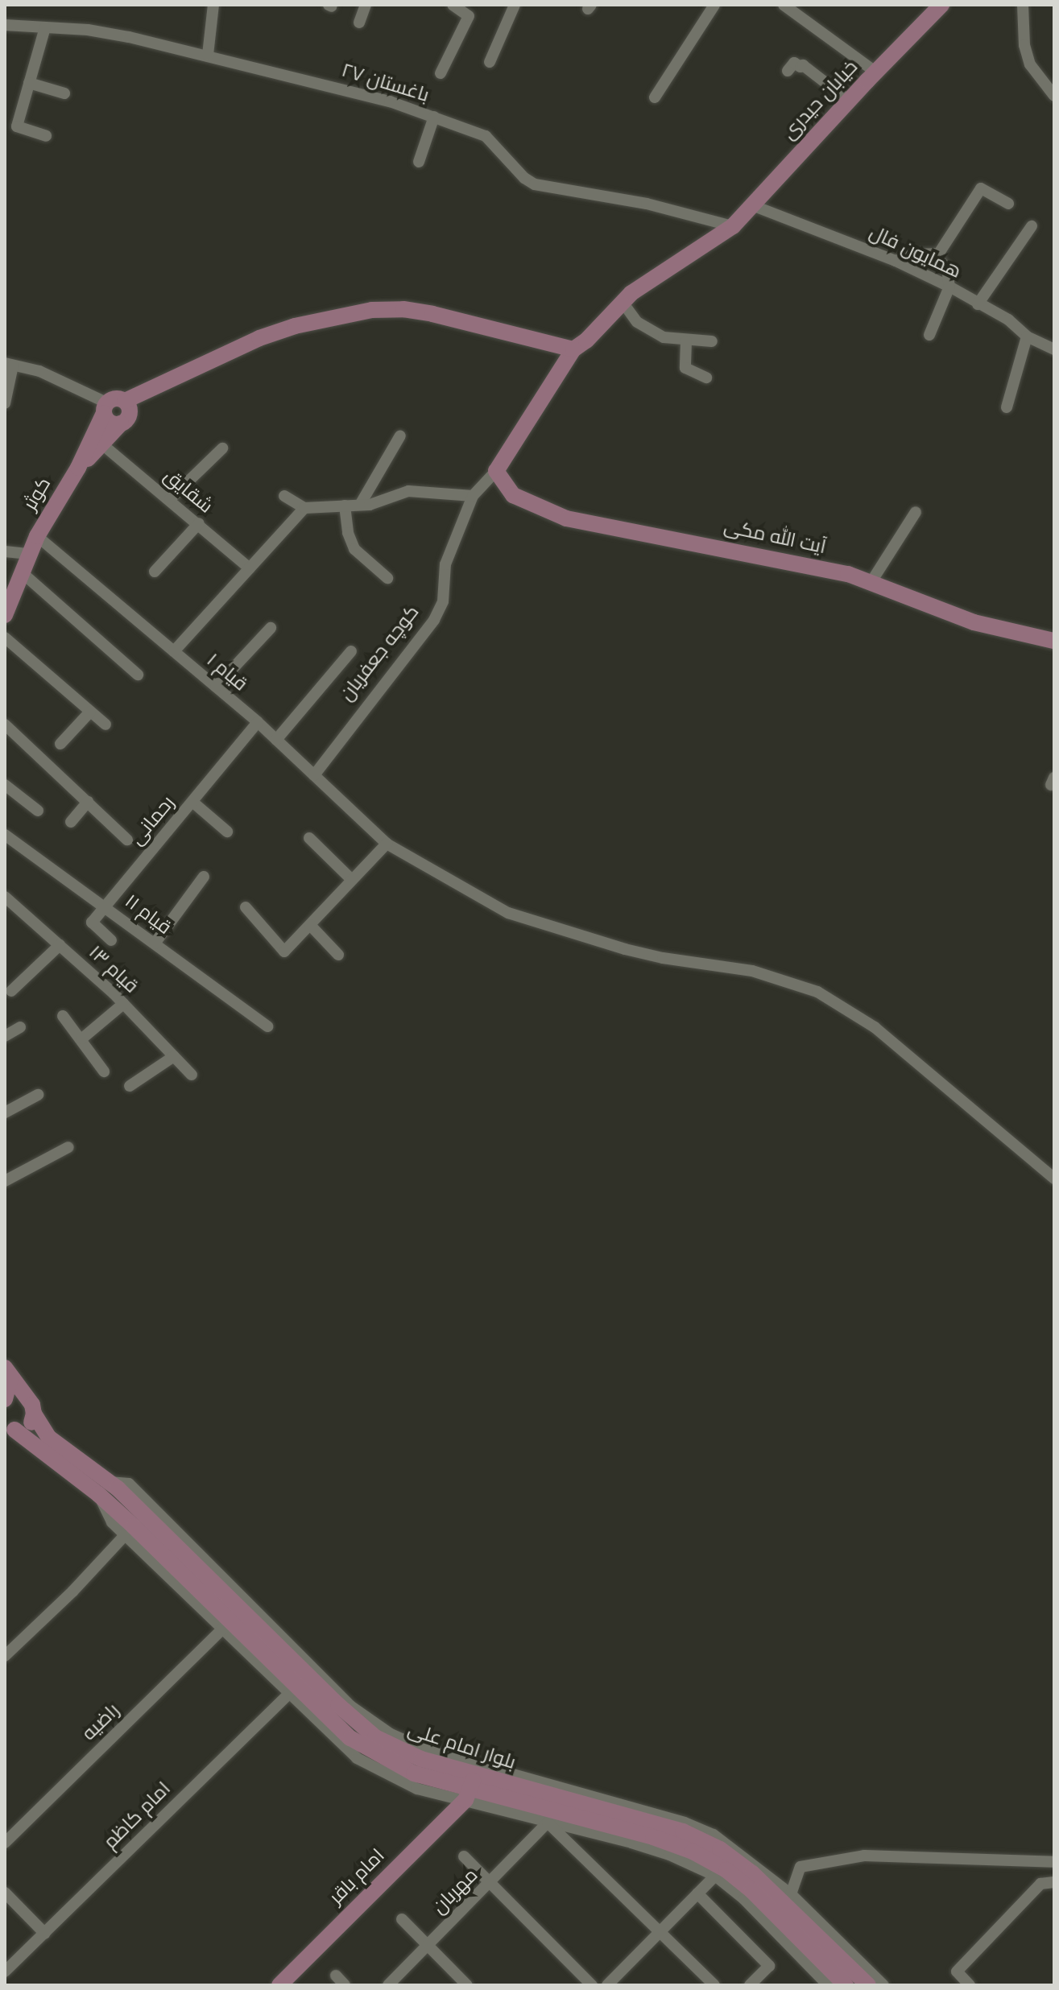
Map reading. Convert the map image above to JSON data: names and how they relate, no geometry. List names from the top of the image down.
{
  "streets": {
    "main road": [
      "خیابان حیدری",
      "کوثر",
      "آیت الله مکی",
      "کوچه جعفریان",
      "بلوار امام علی",
      "امام باقر"
    ],
    "street": [
      "باغستان ۲۷",
      "همایون فال",
      "شقایق",
      "قیام ۱",
      "رحمانی",
      "قیام ۱۱",
      "قیام ۱۳",
      "راضیه",
      "امام کاظم",
      "مهربان"
    ]
  },
  "crossings": [
    ["باغستان ۲۷", "خیابان حیدری"],
    ["خیابان حیدری", "همایون فال"],
    ["خیابان حیدری", "کوچه جعفریان"],
    ["کوثر", "قیام ۱"],
    ["آیت الله مکی", "کوچه جعفریان"],
    ["کوچه جعفریان", "قیام ۱"],
    ["قیام ۱", "رحمانی"],
    ["رحمانی", "قیام ۱۱"],
    ["بلوار امام علی", "امام کاظم"],
    ["بلوار امام علی", "امام باقر"]
  ]
}
